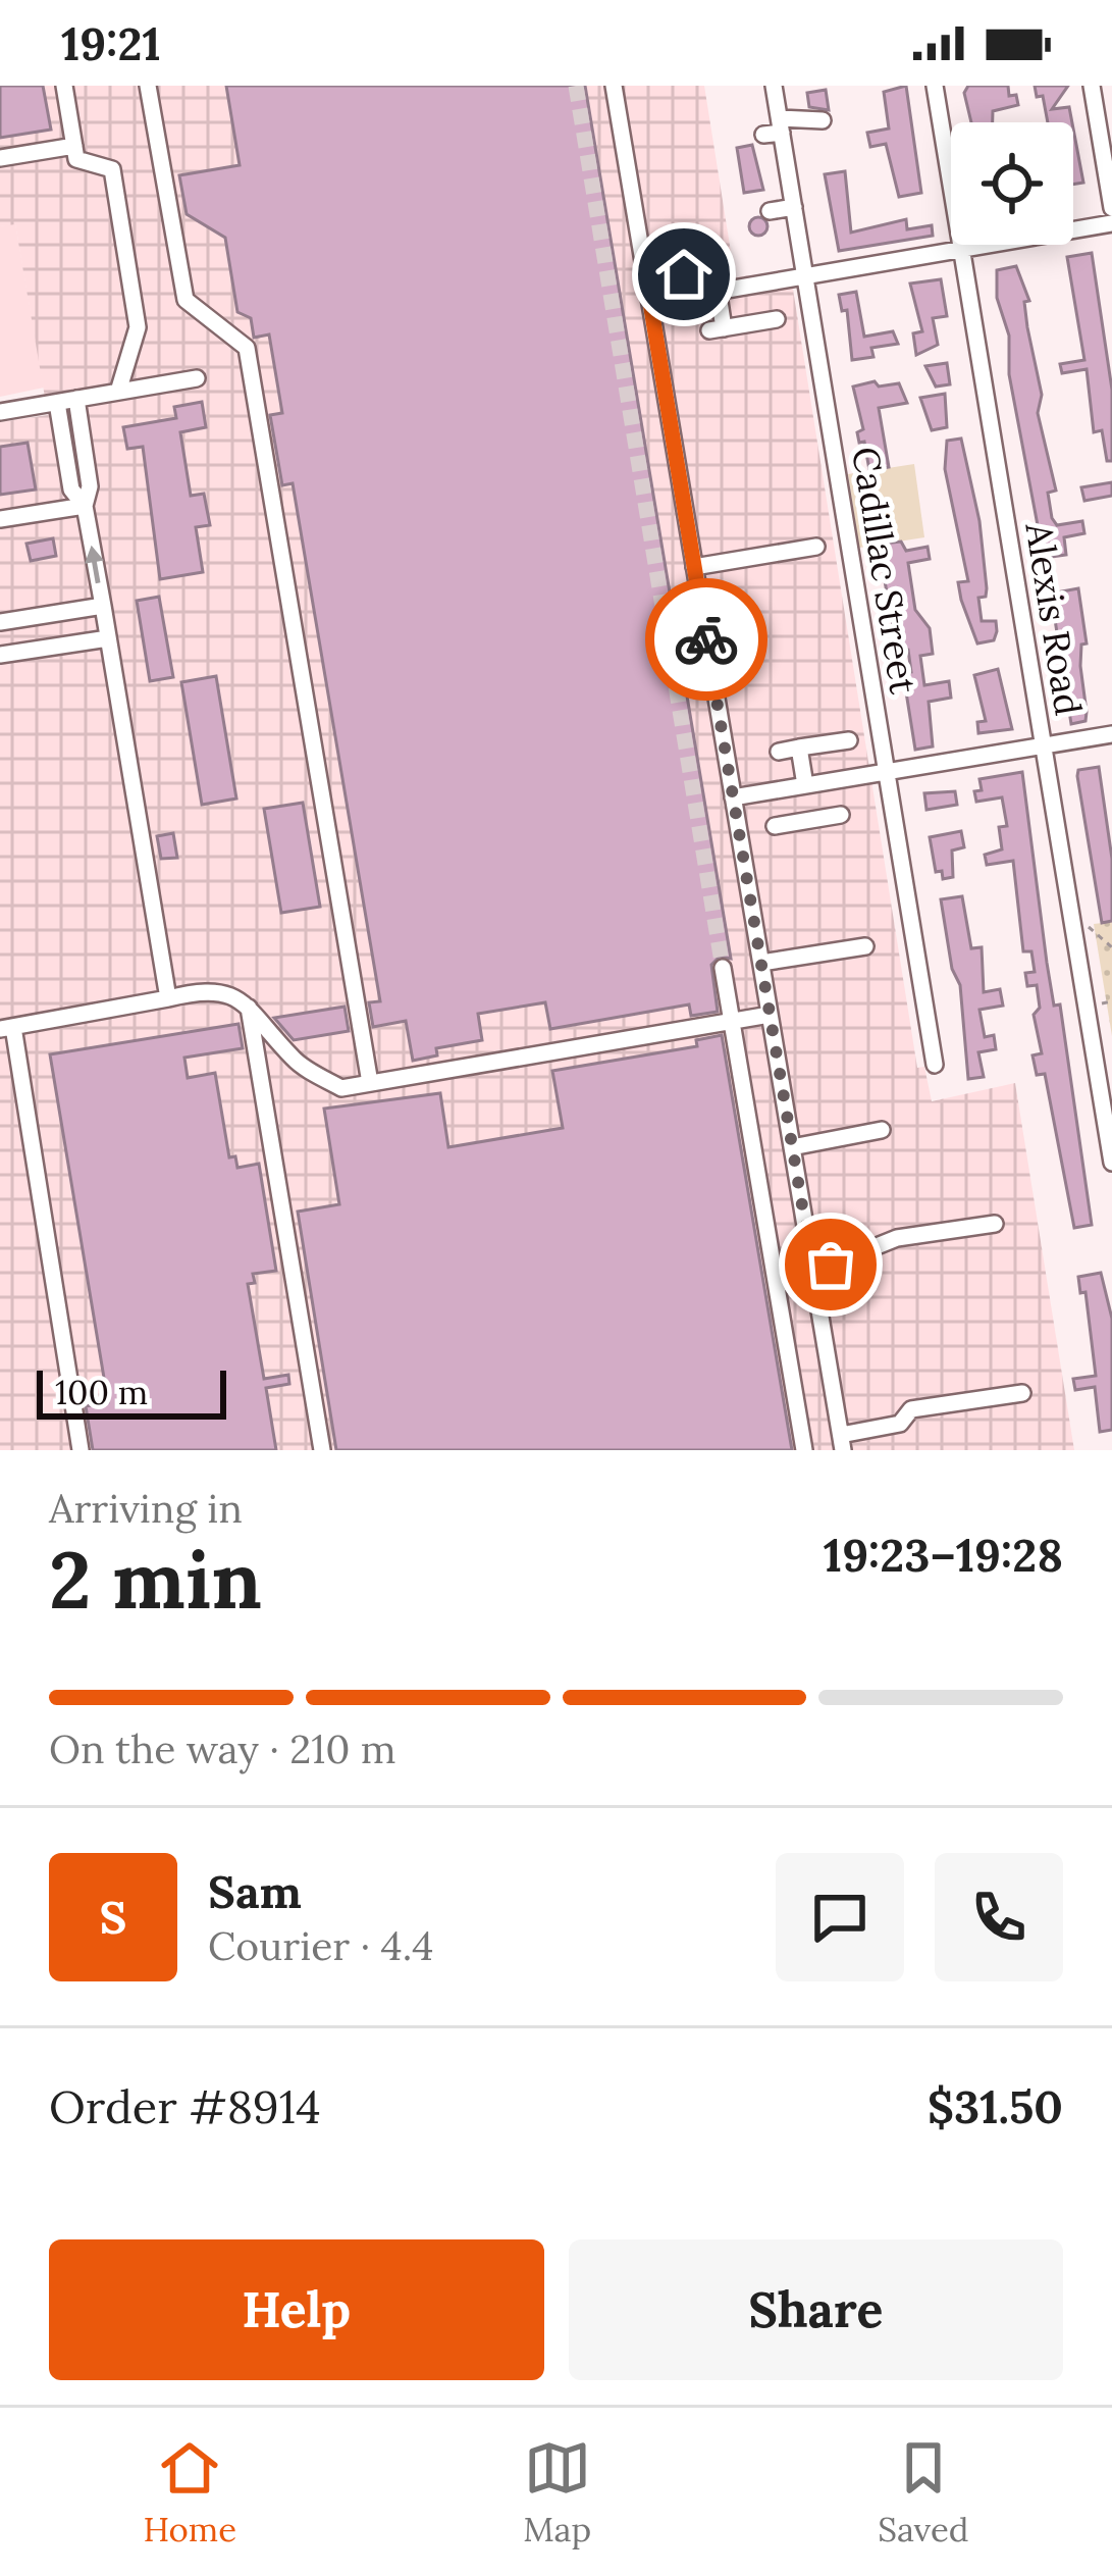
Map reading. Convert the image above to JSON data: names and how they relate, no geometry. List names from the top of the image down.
{
  "streets": {
    "street": ["Cadillac Street", "Alexis Road"]
  },
  "scale_bar": "100 m",
  "page": {
    "status": "19:21",
    "scale": "100 m",
    "heading": ["2 min", "Arriving in", "19:23–19:28"],
    "panel": [
      "Sam",
      "Courier · 4.4",
      "Order #8914",
      "$31.50"
    ],
    "bar": "On the way · 210 m",
    "round": "S",
    "buttons": ["Help", "Share"],
    "tabs": ["Home", "Map", "Saved"]
  }
}
